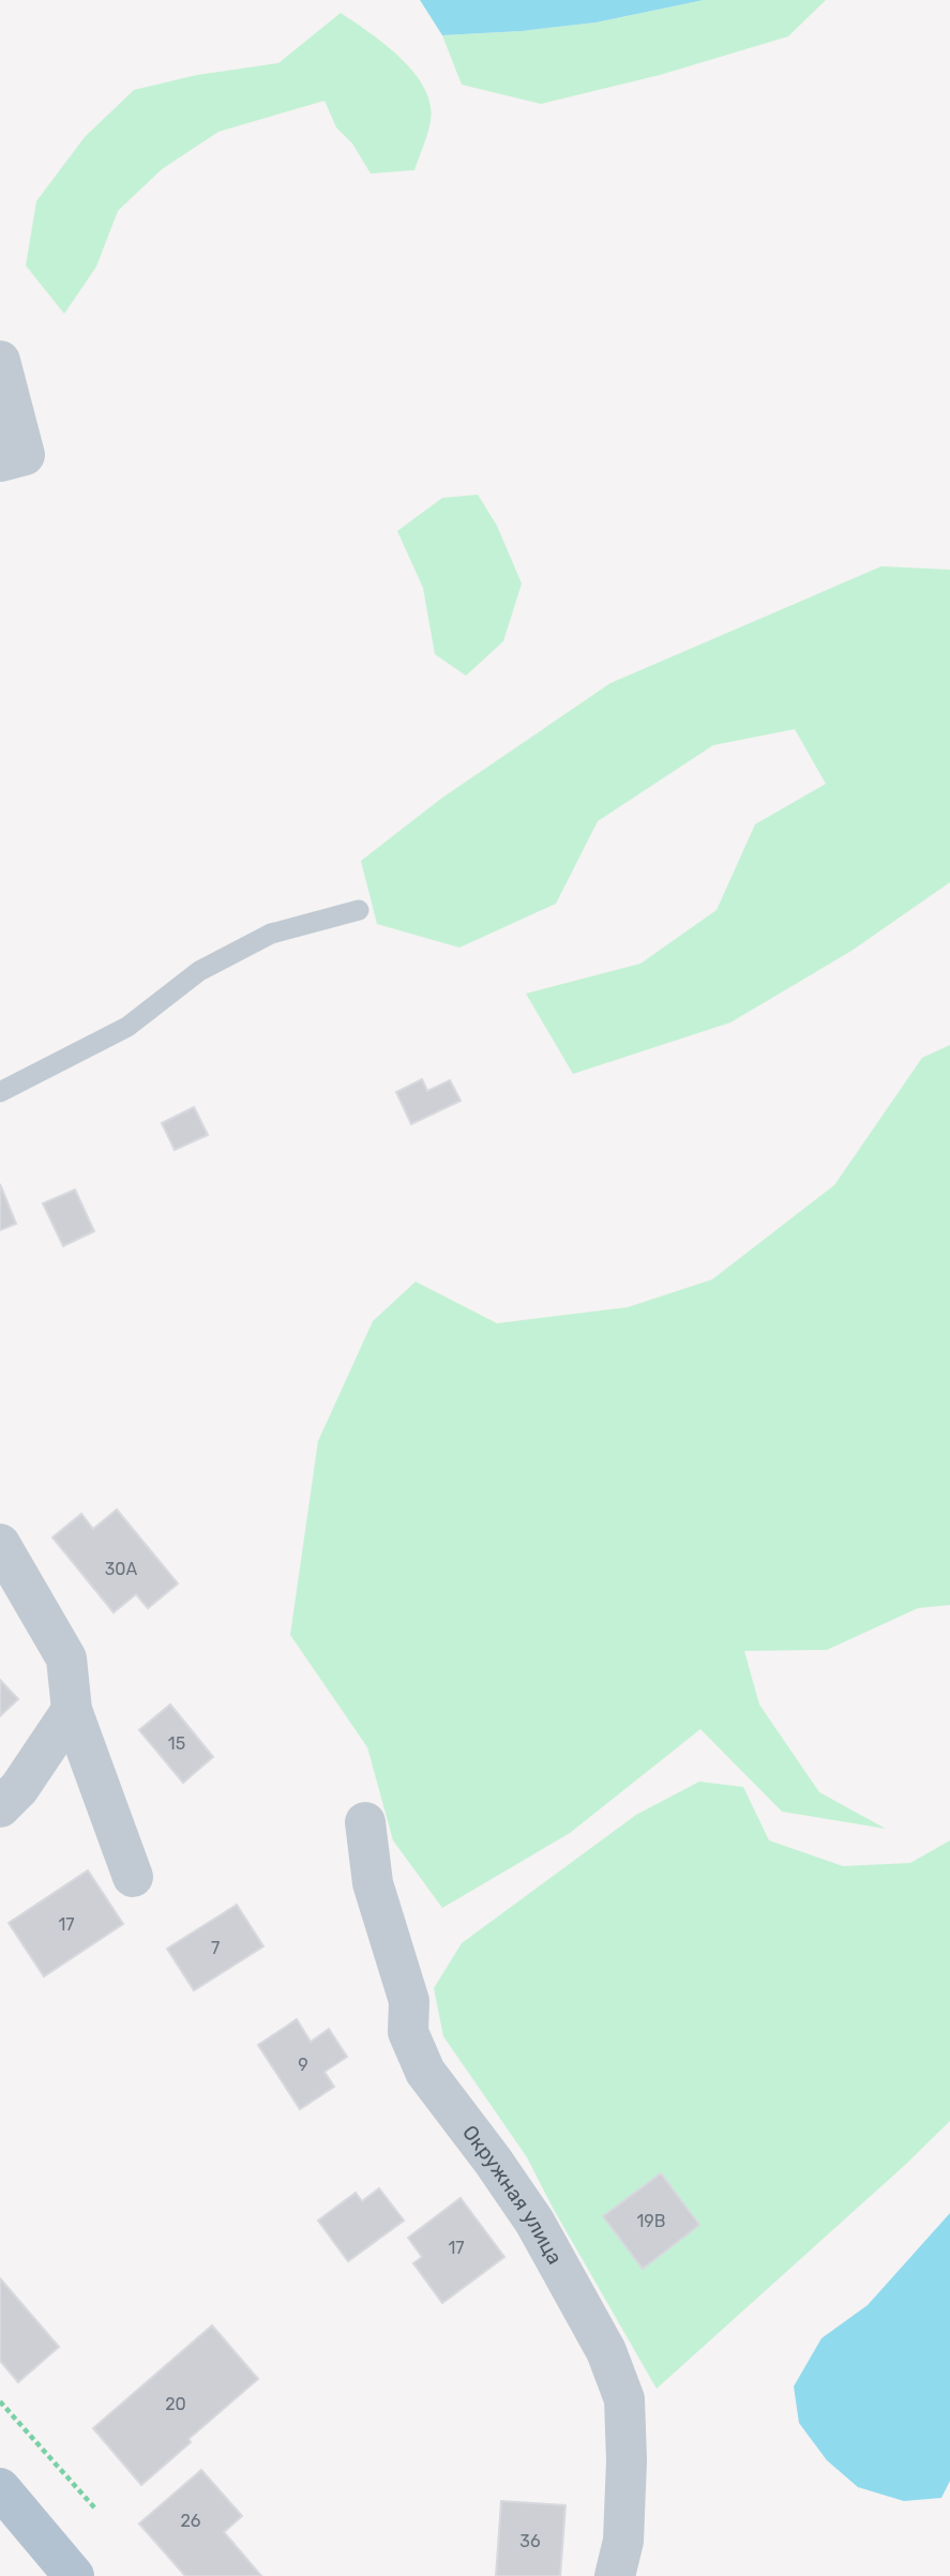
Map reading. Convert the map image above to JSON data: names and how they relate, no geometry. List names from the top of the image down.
{
  "streets": {
    "street": ["Окружная улица"]
  },
  "house_numbers": [
    "30А",
    "15",
    "17",
    "7",
    "9",
    "19В",
    "17",
    "20",
    "26",
    "36"
  ]
}
